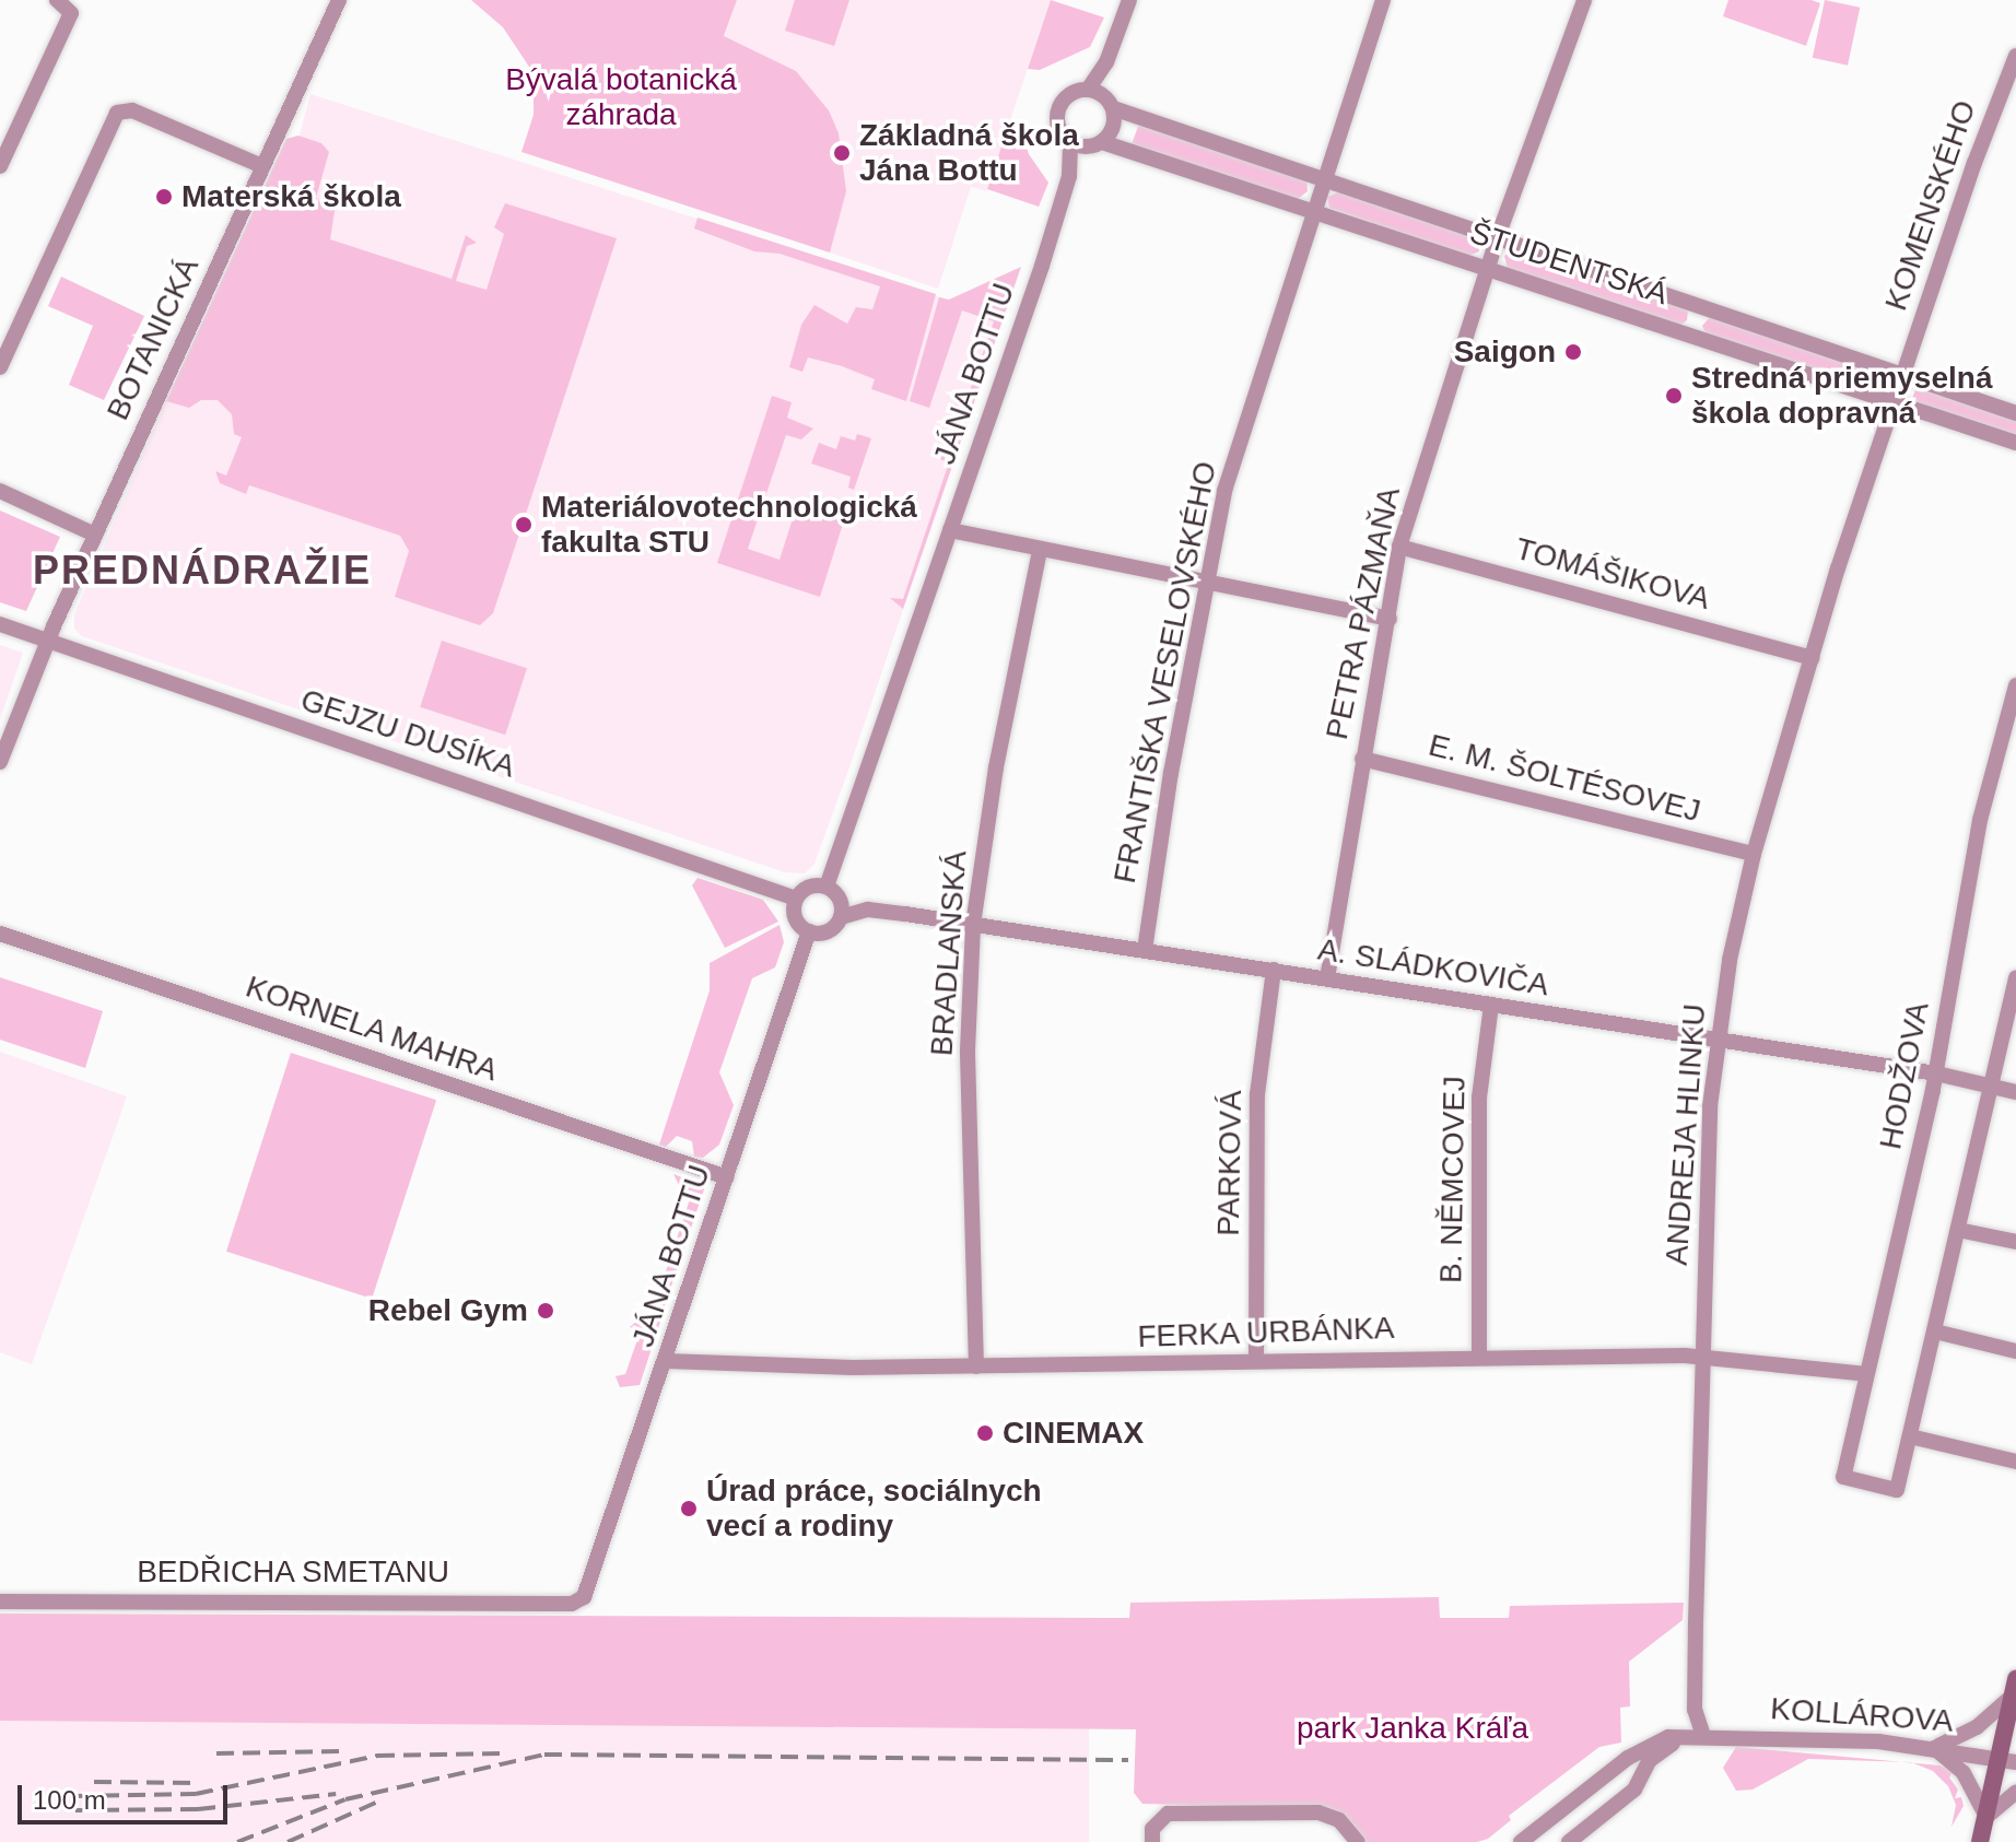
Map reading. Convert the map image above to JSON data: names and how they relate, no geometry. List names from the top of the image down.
{
  "streets": {
    "street": [
      "KOMENSKÉHO",
      "ŠTUDENTSKÁ",
      "BOTANICKÁ",
      "JÁNA BOTTU",
      "TOMÁŠIKOVA",
      "PETRA PÁZMAŇA",
      "FRANTIŠKA VESELOVSKÉHO",
      "GEJZU DUSÍKA",
      "E. M. ŠOLTÉSOVEJ",
      "BRADLANSKÁ",
      "A. SLÁDKOVIČA",
      "KORNELA MAHRA",
      "HODŽOVA",
      "ANDREJA HLINKU",
      "PARKOVÁ",
      "B. NĚMCOVEJ",
      "FERKA URBÁNKA",
      "BEDŘICHA SMETANU",
      "KOLLÁROVA"
    ]
  },
  "crossings": [
    ["KOMENSKÉHO", "ŠTUDENTSKÁ"],
    ["KOMENSKÉHO", "ANDREJA HLINKU"],
    ["ŠTUDENTSKÁ", "JÁNA BOTTU"],
    ["ŠTUDENTSKÁ", "PETRA PÁZMAŇA"],
    ["ŠTUDENTSKÁ", "FRANTIŠKA VESELOVSKÉHO"],
    ["ŠTUDENTSKÁ", "ANDREJA HLINKU"],
    ["BOTANICKÁ", "GEJZU DUSÍKA"],
    ["JÁNA BOTTU", "GEJZU DUSÍKA"],
    ["JÁNA BOTTU", "A. SLÁDKOVIČA"],
    ["JÁNA BOTTU", "KORNELA MAHRA"],
    ["JÁNA BOTTU", "FERKA URBÁNKA"],
    ["JÁNA BOTTU", "BEDŘICHA SMETANU"],
    ["TOMÁŠIKOVA", "PETRA PÁZMAŇA"],
    ["TOMÁŠIKOVA", "ANDREJA HLINKU"],
    ["PETRA PÁZMAŇA", "E. M. ŠOLTÉSOVEJ"],
    ["PETRA PÁZMAŇA", "A. SLÁDKOVIČA"],
    ["FRANTIŠKA VESELOVSKÉHO", "A. SLÁDKOVIČA"],
    ["GEJZU DUSÍKA", "A. SLÁDKOVIČA"],
    ["E. M. ŠOLTÉSOVEJ", "ANDREJA HLINKU"],
    ["BRADLANSKÁ", "A. SLÁDKOVIČA"],
    ["BRADLANSKÁ", "FERKA URBÁNKA"],
    ["A. SLÁDKOVIČA", "HODŽOVA"],
    ["A. SLÁDKOVIČA", "ANDREJA HLINKU"],
    ["A. SLÁDKOVIČA", "PARKOVÁ"],
    ["A. SLÁDKOVIČA", "B. NĚMCOVEJ"],
    ["HODŽOVA", "FERKA URBÁNKA"],
    ["ANDREJA HLINKU", "FERKA URBÁNKA"],
    ["ANDREJA HLINKU", "KOLLÁROVA"],
    ["PARKOVÁ", "FERKA URBÁNKA"],
    ["B. NĚMCOVEJ", "FERKA URBÁNKA"]
  ],
  "districts": ["PREDNÁDRAŽIE"],
  "parks": ["Bývalá botanická záhrada", "park Janka Kráľa"],
  "places": [
    "Základná škola Jána Bottu",
    "Materská škola",
    "Saigon",
    "Stredná priemyselná škola dopravná",
    "Materiálovotechnologická fakulta STU",
    "Rebel Gym",
    "CINEMAX",
    "Úrad práce, sociálnych vecí a rodiny"
  ],
  "scale_bar": "100 m"
}
